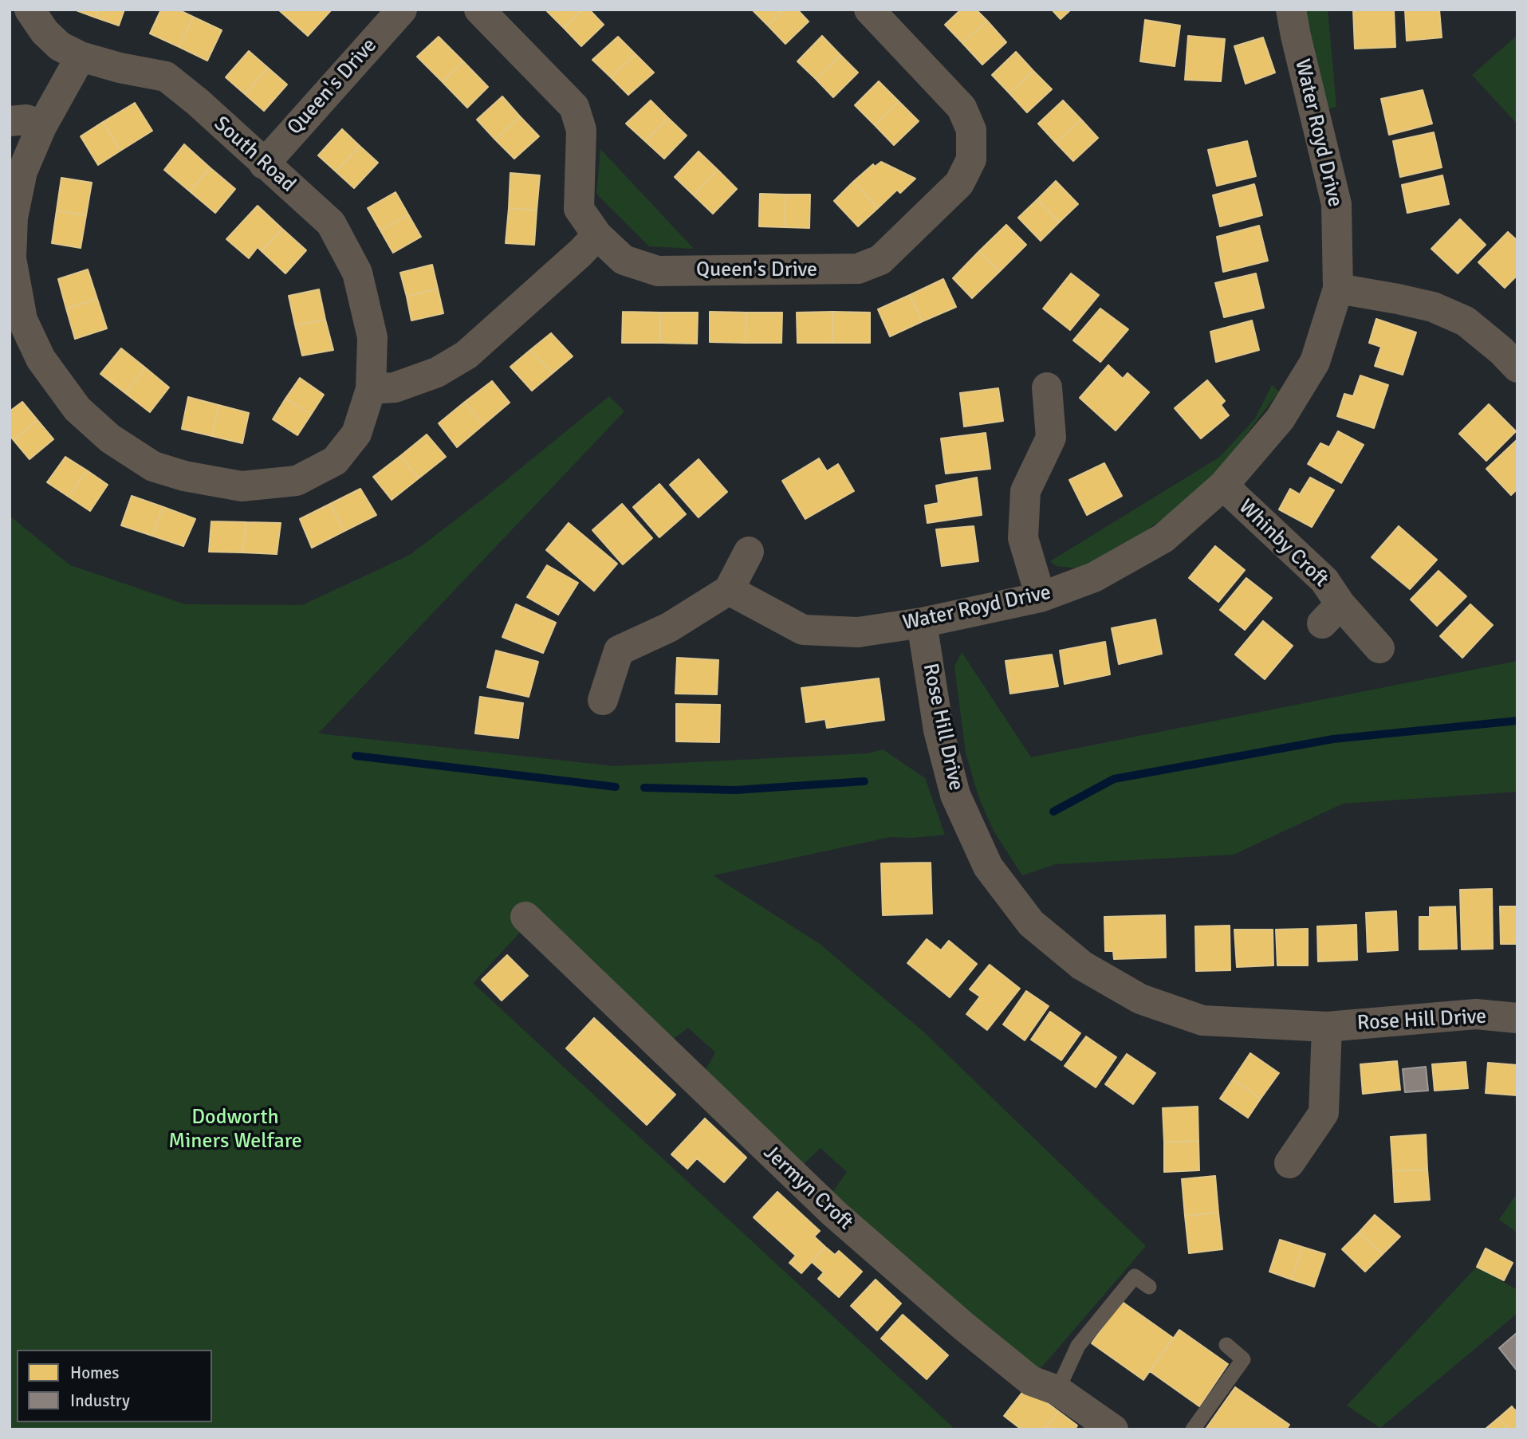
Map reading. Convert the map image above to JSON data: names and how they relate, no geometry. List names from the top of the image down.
{
  "streets": {
    "street": [
      "Queen's Drive",
      "Water Royd Drive",
      "South Road",
      "Whinby Croft",
      "Rose Hill Drive",
      "Jermyn Croft"
    ]
  },
  "crossings": [
    ["Queen's Drive", "South Road"],
    ["Water Royd Drive", "Whinby Croft"],
    ["Water Royd Drive", "Rose Hill Drive"]
  ],
  "parks": ["Dodworth Miners Welfare"],
  "legend": ["Homes", "Industry"]
}
